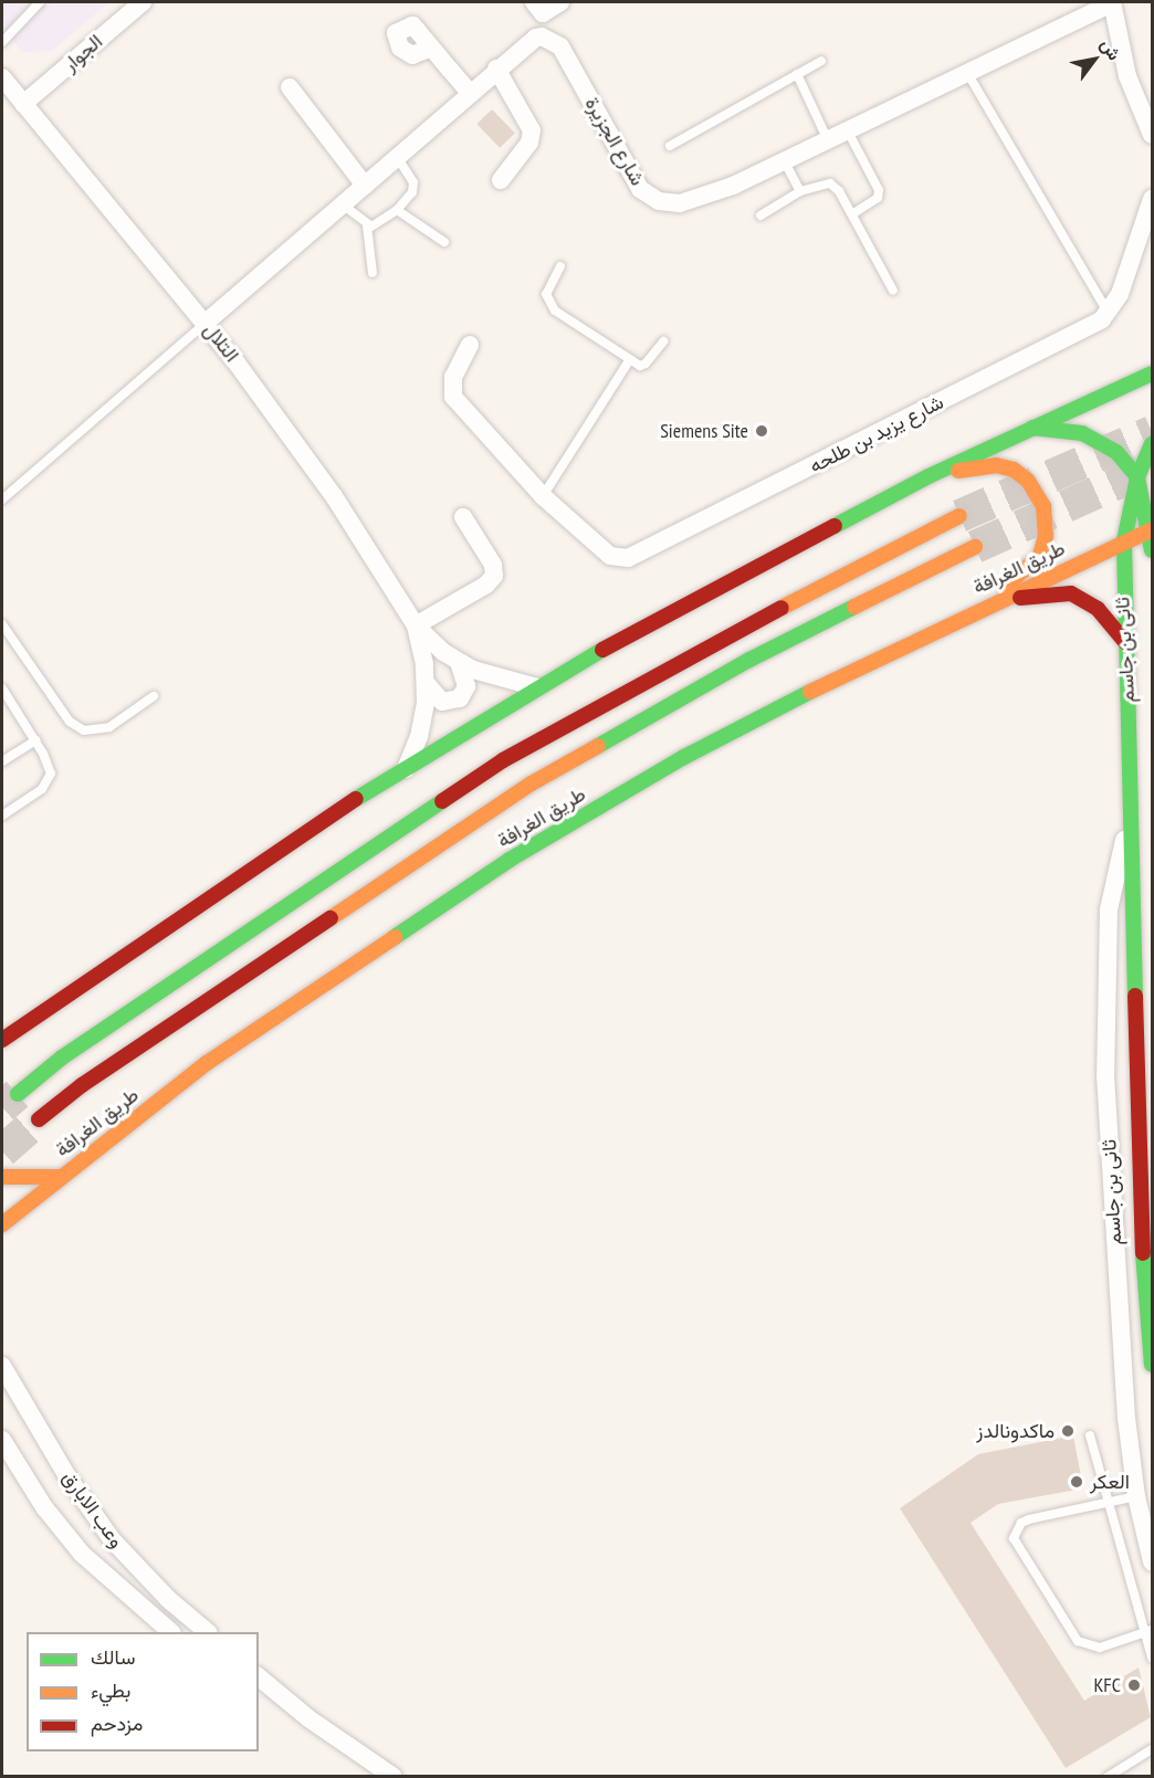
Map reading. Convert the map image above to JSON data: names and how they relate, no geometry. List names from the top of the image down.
{
  "streets": {
    "main road": ["طريق الغرافة", "ثانى بن جاسم"],
    "street": [
      "الجوار",
      "شارع الجزيرة",
      "التلال",
      "شارع يزيد بن طلحه",
      "وعب الابارق"
    ]
  },
  "crossings": [
    ["الجوار", "التلال"],
    ["طريق الغرافة", "ثانى بن جاسم"]
  ],
  "places": [
    "Siemens Site",
    "ماكدونالدز",
    "العكر",
    "KFC"
  ],
  "legend": ["سالك", "بطيء", "مزدحم"],
  "north": "top right"
}
